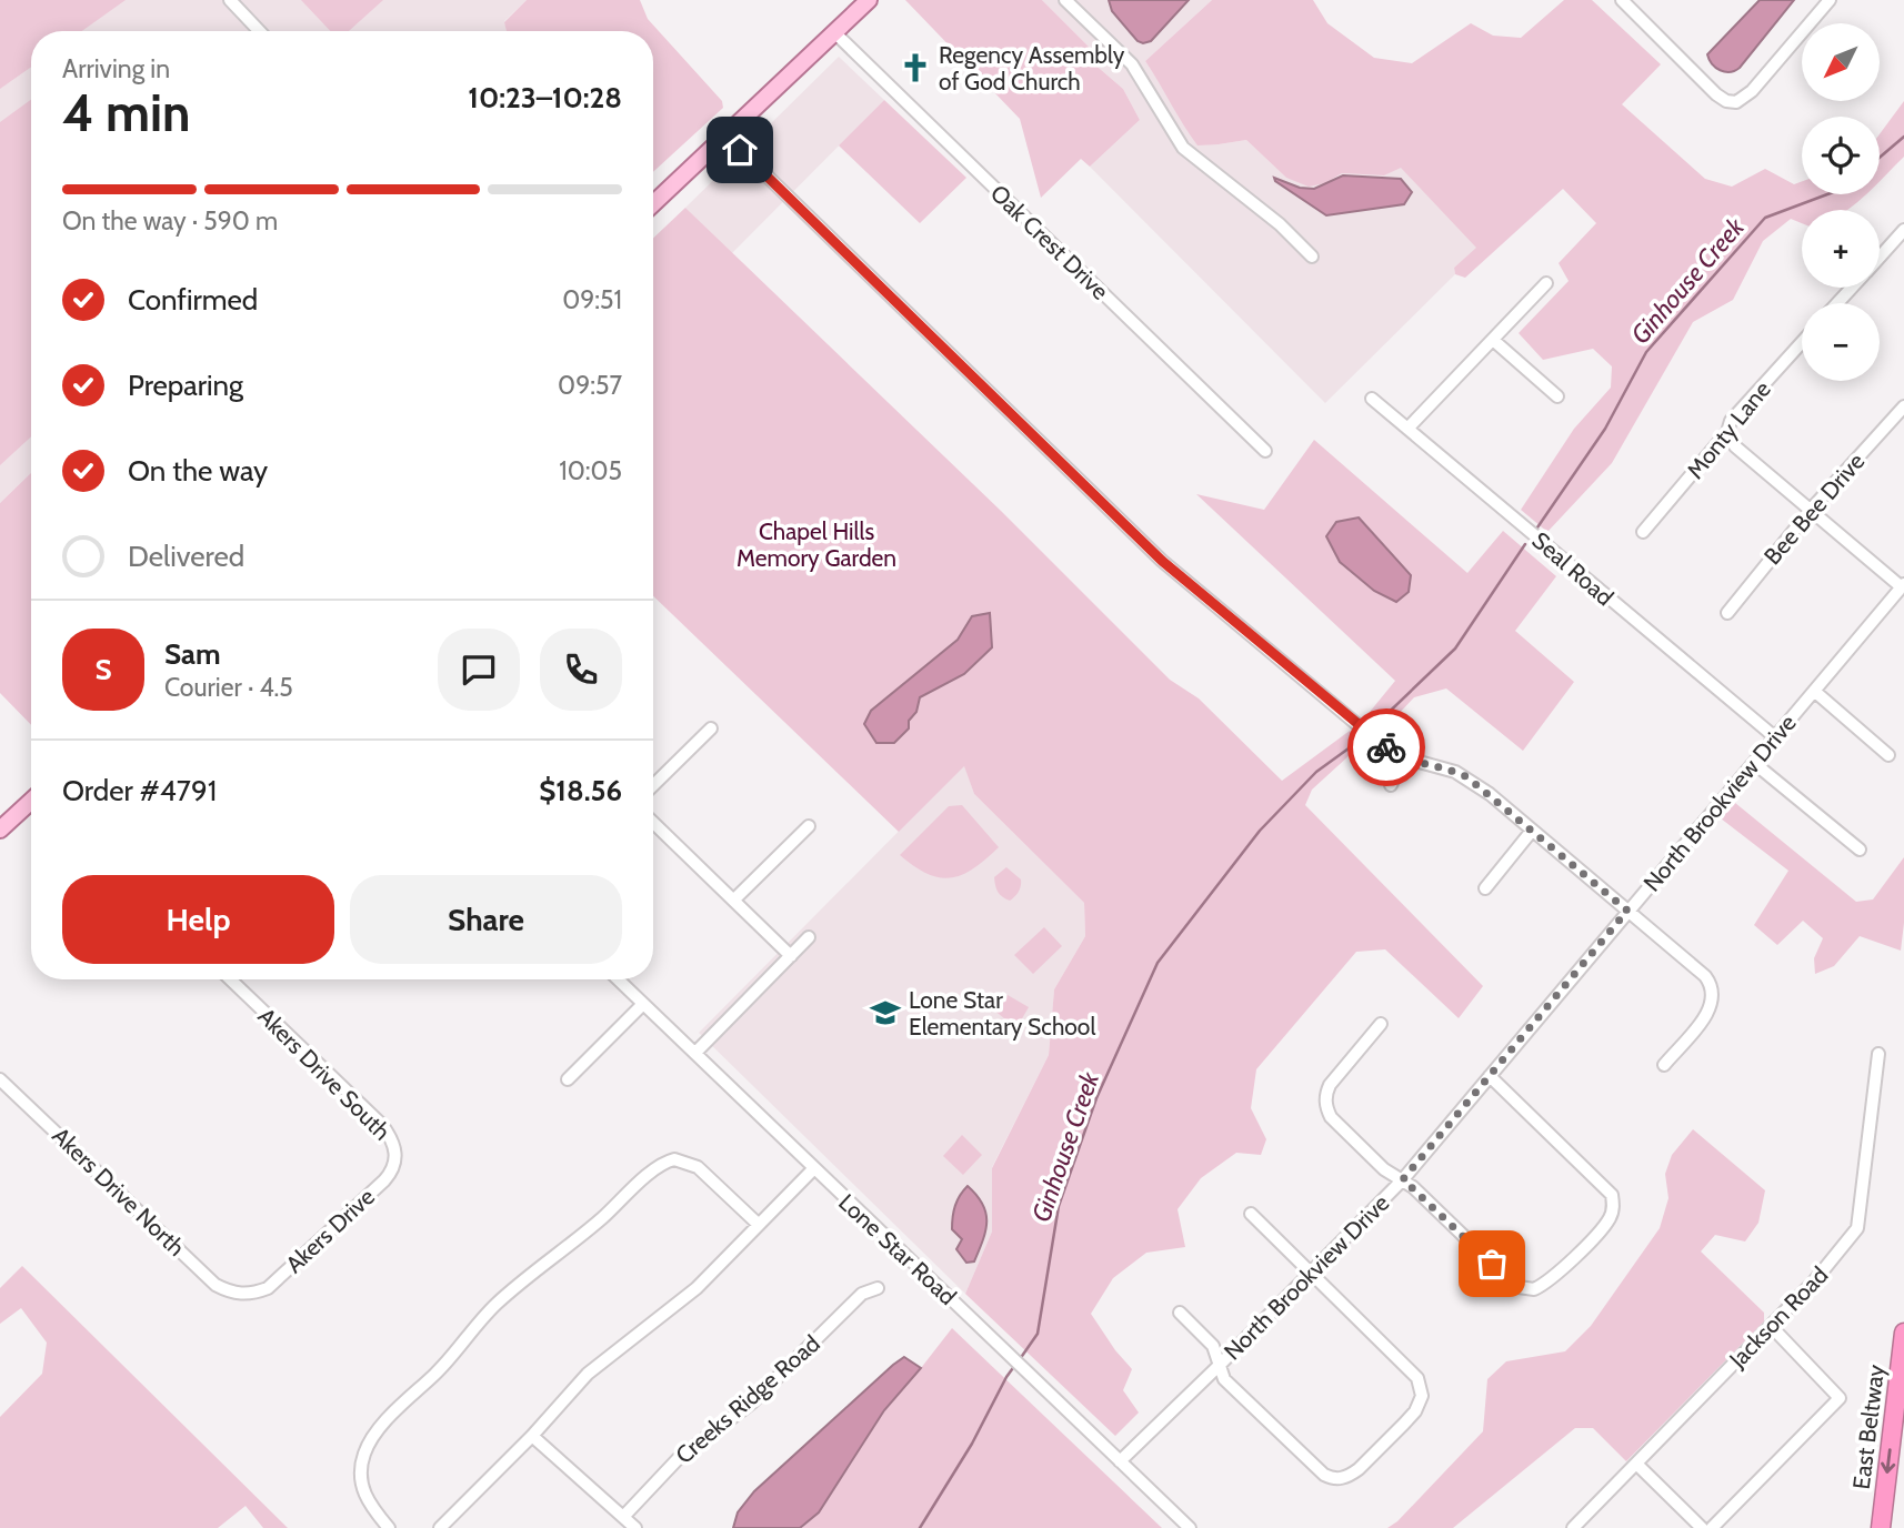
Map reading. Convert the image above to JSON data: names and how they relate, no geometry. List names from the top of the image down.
{
  "streets": {
    "highway": ["East Beltway"],
    "street": [
      "Oak Crest Drive",
      "Monty Lane",
      "Bee Bee Drive",
      "Seal Road",
      "North Brookview Drive",
      "Akers Drive South",
      "Akers Drive North",
      "Akers Drive",
      "Lone Star Road",
      "Jackson Road",
      "Creeks Ridge Road"
    ]
  },
  "crossings": [
    ["Seal Road", "North Brookview Drive"],
    ["North Brookview Drive", "Lone Star Road"],
    ["Akers Drive South", "Akers Drive"],
    ["Akers Drive North", "Akers Drive"]
  ],
  "one_way": ["East Beltway"],
  "water": ["Ginhouse Creek"],
  "parks": ["Chapel Hills Memory Garden"],
  "places": {
    "church": ["Regency Assembly of God Church"],
    "school or university": ["Lone Star Elementary School"]
  },
  "north": "bottom left",
  "page": {
    "map_buttons": ["+", "−"],
    "heading": ["4 min", "Arriving in", "10:23–10:28"],
    "panel": [
      "Sam",
      "Courier · 4.5",
      "Order #4791",
      "$18.56"
    ],
    "bar": "On the way · 590 m",
    "list": [
      ["Confirmed", "09:51"],
      ["Preparing", "09:57"],
      ["On the way", "10:05"],
      "Delivered"
    ],
    "round": "S",
    "buttons": ["Help", "Share"]
  }
}
